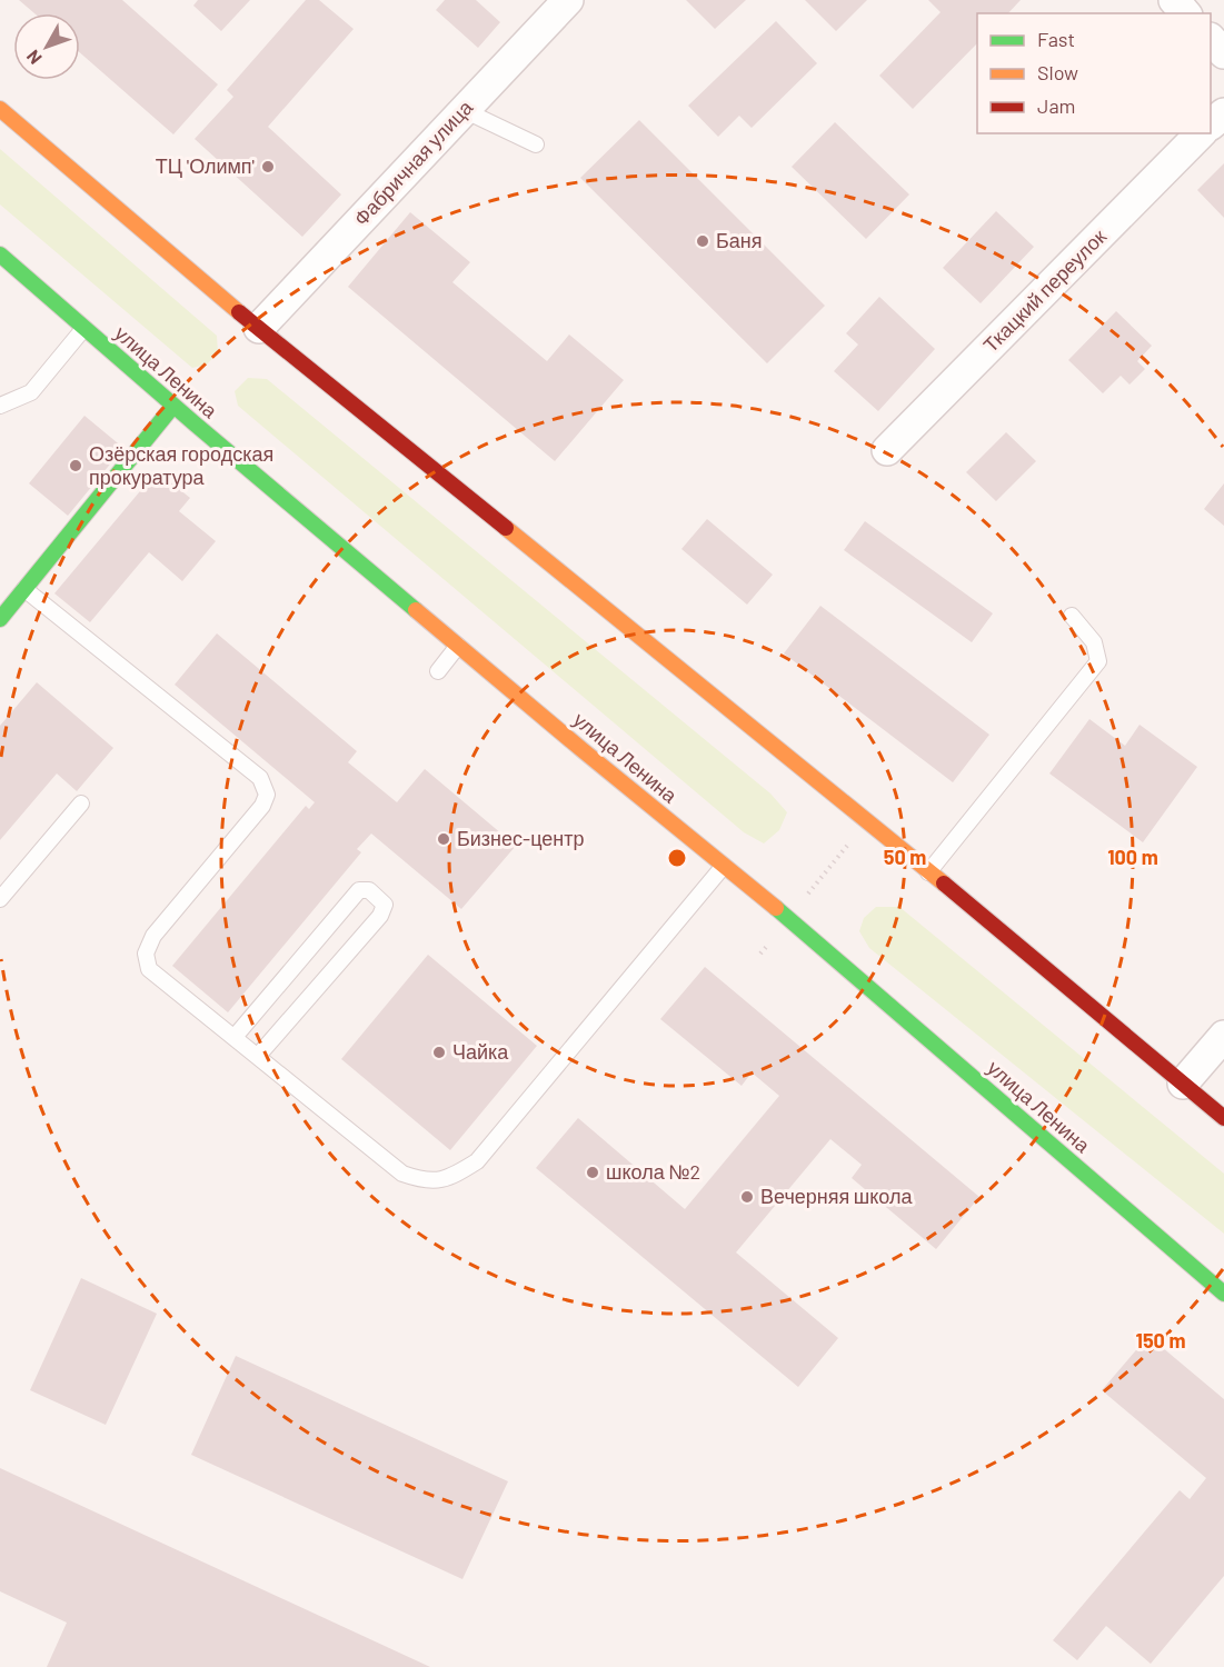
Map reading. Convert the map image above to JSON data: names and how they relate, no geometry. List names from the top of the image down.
{
  "streets": {
    "main road": ["улица Ленина"],
    "street": ["Фабричная улица", "Ткацкий переулок"]
  },
  "places": [
    "ТЦ 'Олимп'",
    "Баня",
    "Озёрская городская прокуратура",
    "Бизнес-центр",
    "Чайка",
    "школа №2",
    "Вечерняя школа"
  ],
  "legend": ["Fast", "Slow", "Jam"],
  "north": "bottom left",
  "rings": ["50 m", "100 m", "150 m"]
}
